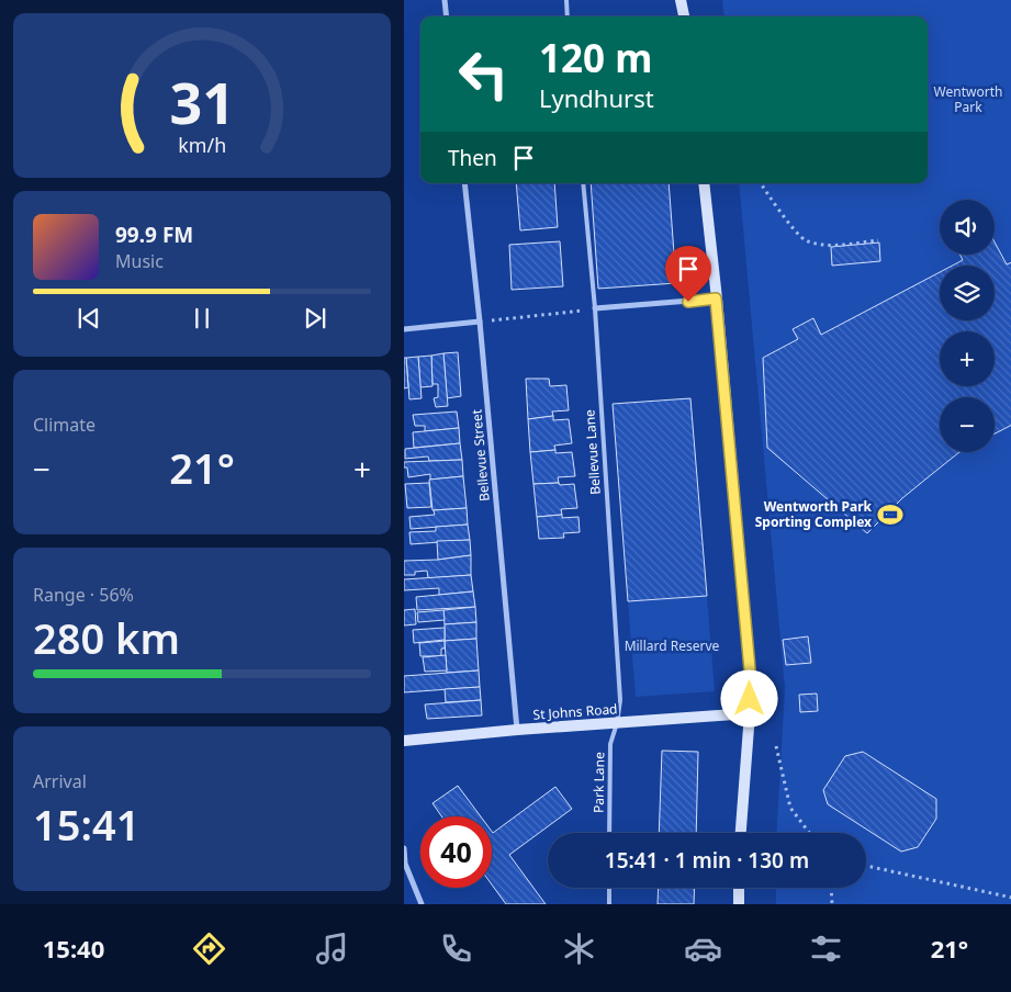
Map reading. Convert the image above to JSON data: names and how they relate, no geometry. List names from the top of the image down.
{
  "streets": {
    "street": ["Bellevue Street", "St Johns Road"],
    "lane": ["Bellevue Lane", "Park Lane"]
  },
  "crossings": [
    ["Bellevue Lane", "St Johns Road"],
    ["Bellevue Lane", "Park Lane"],
    ["Bellevue Street", "St Johns Road"],
    ["St Johns Road", "Park Lane"]
  ],
  "parks": ["Wentworth Park", "Millard Reserve"],
  "places": {
    "sports": ["Wentworth Park Sporting Complex"]
  },
  "page": {
    "turn": ["120 m", "Lyndhurst"],
    "then": "Then",
    "map_buttons": ["+", "−"],
    "song": ["99.9 FM", "Music"],
    "tile": [
      "Climate",
      ["Range · 56%", "280 km"],
      ["Arrival", "15:41"]
    ],
    "heat": ["−", "21°", "+"],
    "limit": "40",
    "trip": "15:41 · 1 min · 130 m",
    "tabs": ["15:40", "21°"],
    "gauge": ["31", "km/h"]
  }
}
